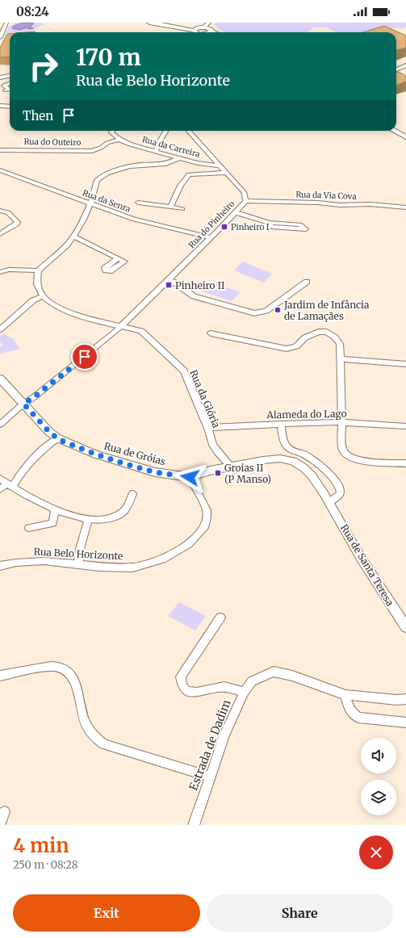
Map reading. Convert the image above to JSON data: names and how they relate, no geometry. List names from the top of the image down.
{
  "streets": {
    "street": [
      "Rua do Outeiro",
      "Rua da Carreira",
      "Rua da Via Cova",
      "Rua da Senra",
      "Rua do Pinheiro",
      "Rua da Glória",
      "Alameda do Lago",
      "Rua de Gróias",
      "Rua Belo Horizonte",
      "Rua de Santa Teresa",
      "Estrada de Dadim"
    ]
  },
  "crossings": [
    ["Rua da Carreira", "Rua do Pinheiro"],
    ["Rua da Via Cova", "Rua do Pinheiro"],
    ["Rua da Senra", "Rua do Pinheiro"],
    ["Rua do Pinheiro", "Rua da Glória"],
    ["Rua do Pinheiro", "Rua de Gróias"],
    ["Rua da Glória", "Alameda do Lago"],
    ["Rua da Glória", "Rua de Gróias"],
    ["Rua de Gróias", "Rua Belo Horizonte"],
    ["Rua de Gróias", "Rua de Santa Teresa"]
  ],
  "places": {
    "transit": ["Pinheiro I", "Pinheiro II", "Groias II (P Manso)"],
    "other": ["Jardim de Infância de Lamaçães"]
  },
  "page": {
    "status": "08:24",
    "turn": ["170 m", "Rua de Belo Horizonte"],
    "then": "Then",
    "heading": ["4 min", "250 m · 08:28"],
    "buttons": ["Exit", "Share"]
  }
}
